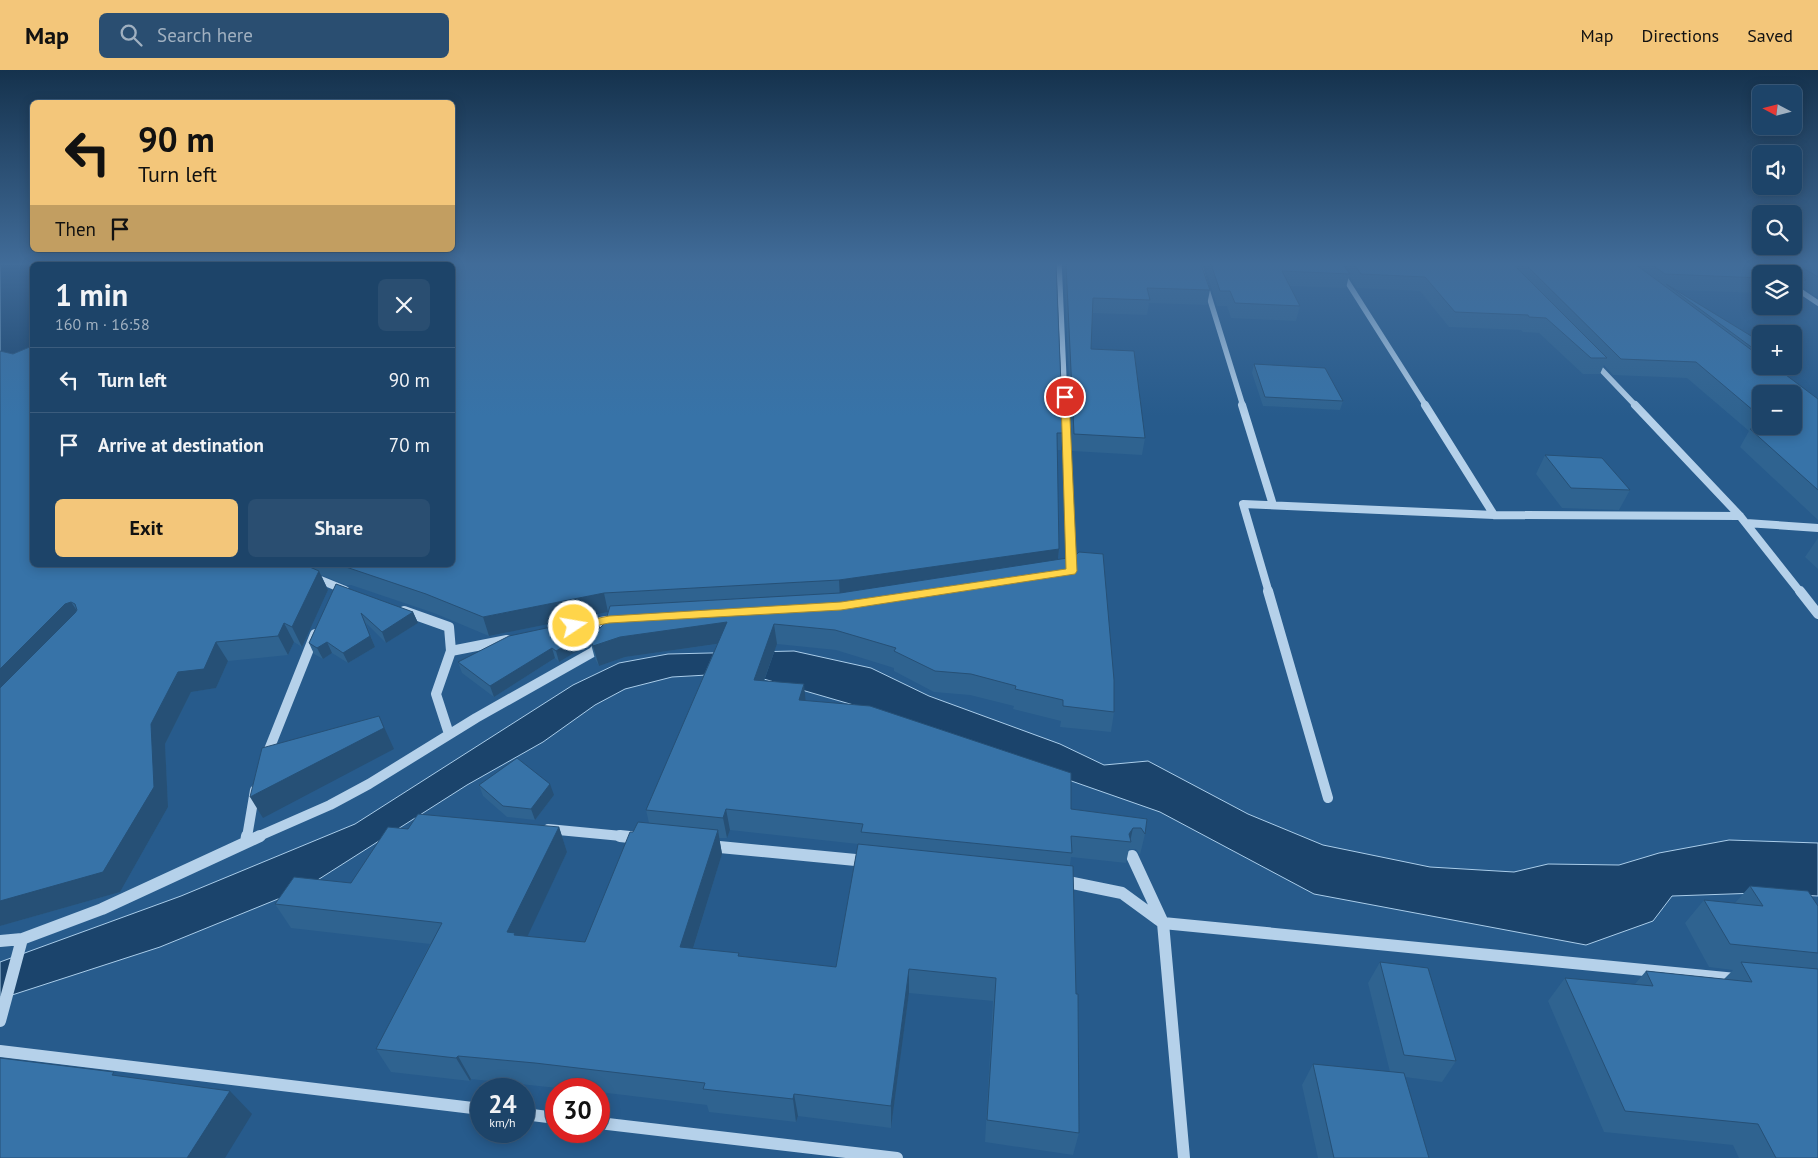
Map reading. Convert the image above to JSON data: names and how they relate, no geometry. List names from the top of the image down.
{
  "north": "left",
  "page": {
    "header": "Map",
    "search": "Search here",
    "nav": ["Map", "Directions", "Saved"],
    "map_buttons": ["+", "−"],
    "turn": ["90 m", "Turn left"],
    "then": "Then",
    "heading": ["1 min", "160 m · 16:58"],
    "list": [
      {
        "name": "Turn left",
        "value": "90 m"
      },
      {
        "name": "Arrive at destination",
        "value": "70 m"
      }
    ],
    "buttons": ["Exit", "Share"],
    "speed": "24 km/h",
    "limit": "30"
  }
}
